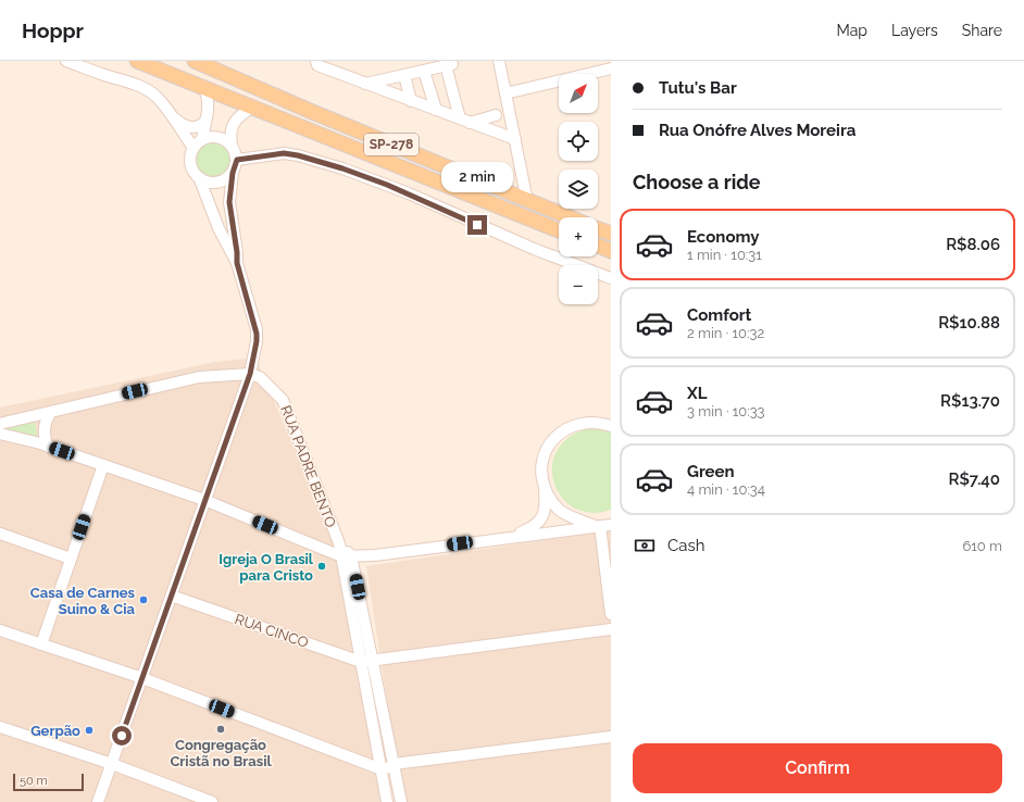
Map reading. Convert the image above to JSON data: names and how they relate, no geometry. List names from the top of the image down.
{
  "streets": {
    "main road": ["SP-278"],
    "street": ["RUA PADRE BENTO", "RUA CINCO"]
  },
  "places": [
    "Igreja O Brasil para Cristo",
    "Casa de Carnes Suino & Cia",
    "Congregação Cristã no Brasil",
    "Gerpão"
  ],
  "scale_bar": "50 m",
  "north": "top right",
  "page": {
    "header": "Hoppr",
    "nav": ["Map", "Layers", "Share"],
    "banner": ["Tutu's Bar", "Rua Onófre Alves Moreira"],
    "map_buttons": ["+", "−"],
    "heading": "Choose a ride",
    "bubble": "2 min",
    "list": [
      {
        "name": "Economy",
        "note": "1 min · 10:31",
        "value": "R$8.06"
      },
      {
        "name": "Comfort",
        "note": "2 min · 10:32",
        "value": "R$10.88"
      },
      {
        "name": "XL",
        "note": "3 min · 10:33",
        "value": "R$13.70"
      },
      {
        "name": "Green",
        "note": "4 min · 10:34",
        "value": "R$7.40"
      }
    ],
    "pay": ["Cash", "610 m"],
    "buttons": "Confirm",
    "scale": "50 m"
  }
}
